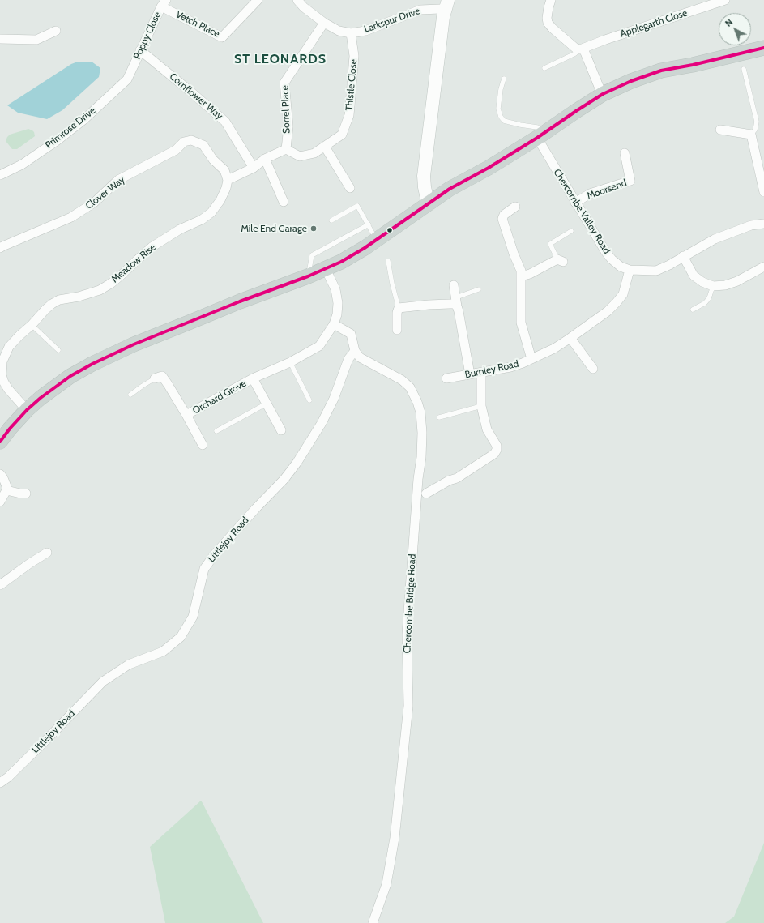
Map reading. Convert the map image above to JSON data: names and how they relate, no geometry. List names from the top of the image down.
{
  "streets": {
    "street": [
      "Larkspur Drive",
      "Applegarth Close",
      "Vetch Place",
      "Poppy Close",
      "Thistle Close",
      "Cornflower Way",
      "Sorrel Place",
      "Primrose Drive",
      "Moorsend",
      "Clover Way",
      "Chercombe Valley Road",
      "Meadow Rise",
      "Burnley Road",
      "Orchard Grove",
      "Littlejoy Road",
      "Chercombe Bridge Road"
    ]
  },
  "crossings": [
    ["Larkspur Drive", "Thistle Close"],
    ["Larkspur Drive", "Sorrel Place"],
    ["Vetch Place", "Poppy Close"],
    ["Poppy Close", "Cornflower Way"],
    ["Poppy Close", "Primrose Drive"],
    ["Thistle Close", "Sorrel Place"],
    ["Moorsend", "Chercombe Valley Road"],
    ["Clover Way", "Meadow Rise"],
    ["Chercombe Valley Road", "Burnley Road"],
    ["Littlejoy Road", "Chercombe Bridge Road"]
  ],
  "districts": ["ST LEONARDS"],
  "places": ["Mile End Garage"],
  "north": "top left"
}
